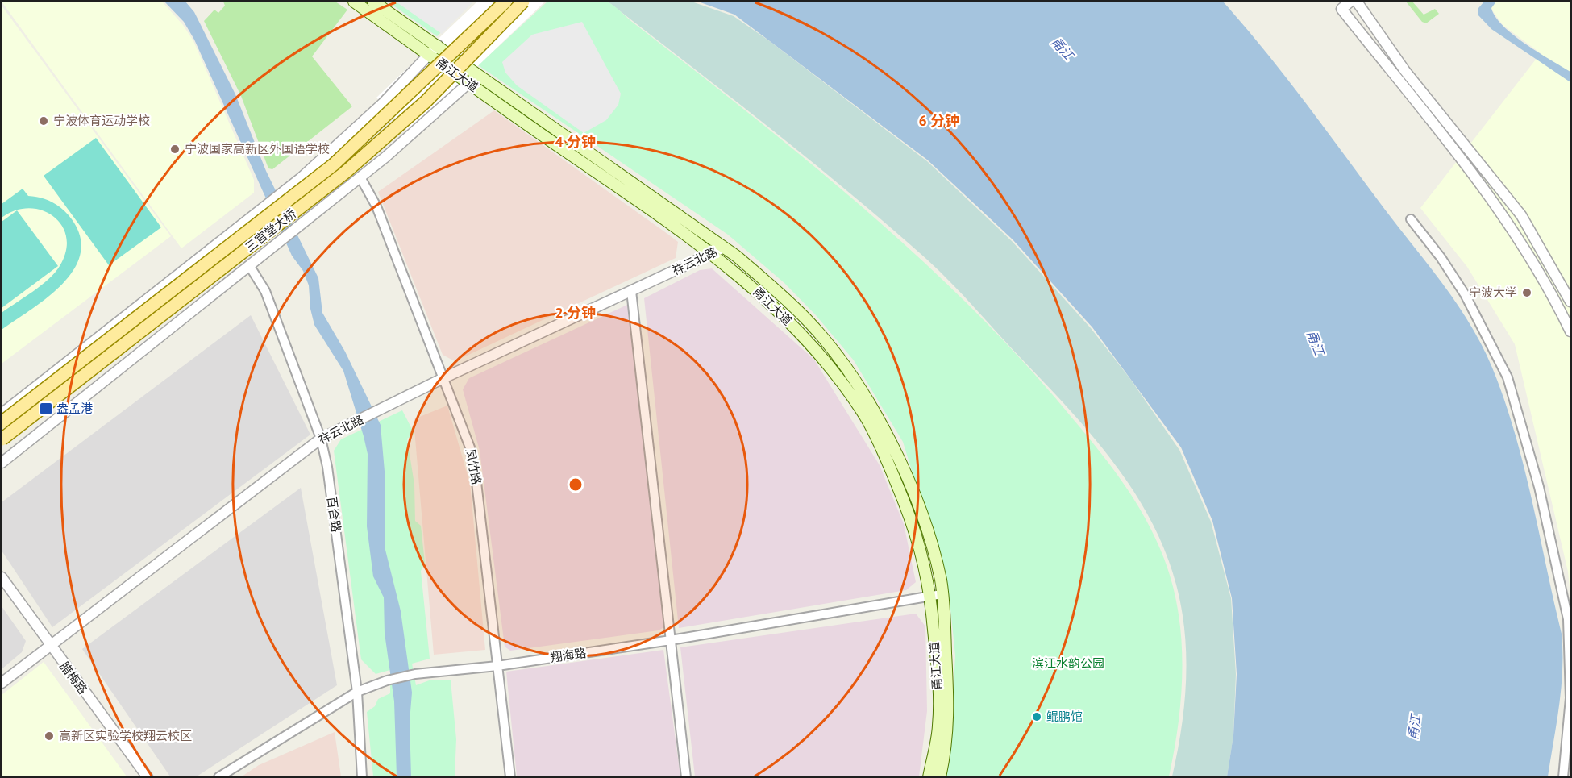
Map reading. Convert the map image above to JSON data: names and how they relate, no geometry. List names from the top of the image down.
{
  "streets": {
    "main road": ["甬江大道", "三官堂大桥"],
    "street": [
      "祥云北路",
      "凤竹路",
      "百合路",
      "翔海路",
      "腊梅路"
    ]
  },
  "crossings": [
    ["甬江大道", "祥云北路"],
    ["甬江大道", "翔海路"],
    ["祥云北路", "凤竹路"],
    ["祥云北路", "百合路"],
    ["祥云北路", "腊梅路"],
    ["凤竹路", "翔海路"],
    ["百合路", "翔海路"]
  ],
  "water": ["甬江"],
  "parks": ["滨江水韵公园"],
  "places": {
    "other": [
      "宁波体育运动学校",
      "宁波国家高新区外国语学校",
      "宁波大学",
      "鲲鹏馆",
      "高新区实验学校翔云校区"
    ],
    "transit": ["盎孟港"]
  },
  "rings": ["6 分钟", "4 分钟", "2 分钟"]
}
